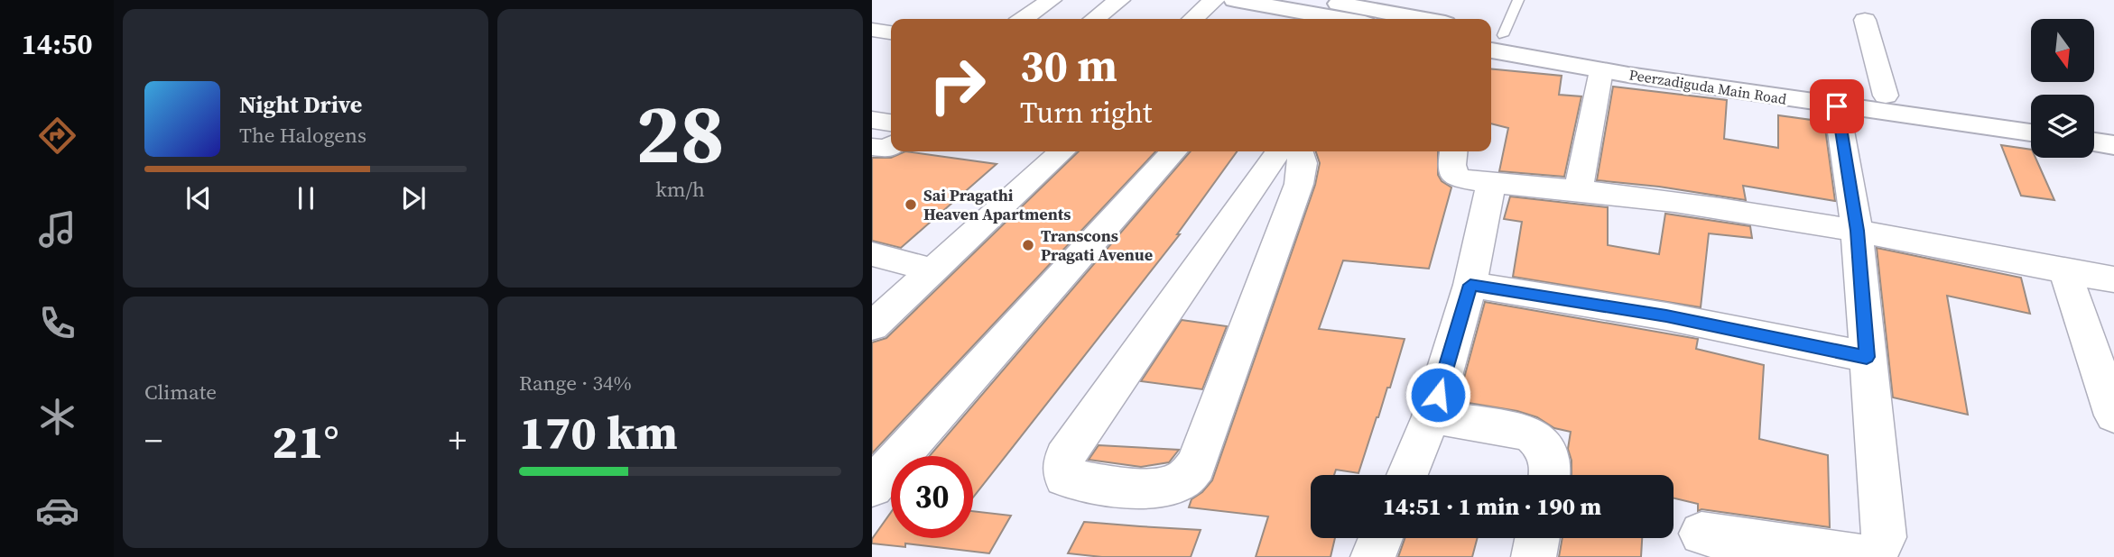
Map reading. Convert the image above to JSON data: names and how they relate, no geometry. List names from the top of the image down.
{
  "streets": {
    "street": ["Peerzadiguda Main Road"]
  },
  "places": ["Sai Pragathi Heaven Apartments", "Transcons Pragati Avenue"],
  "north": "bottom",
  "page": {
    "tabs": "14:50",
    "tile": [
      ["28", "km/h"],
      "Climate",
      ["Range · 34%", "170 km"]
    ],
    "turn": ["30 m", "Turn right"],
    "song": ["Night Drive", "The Halogens"],
    "heat": ["−", "21°", "+"],
    "limit": "30",
    "trip": "14:51 · 1 min · 190 m"
  }
}
